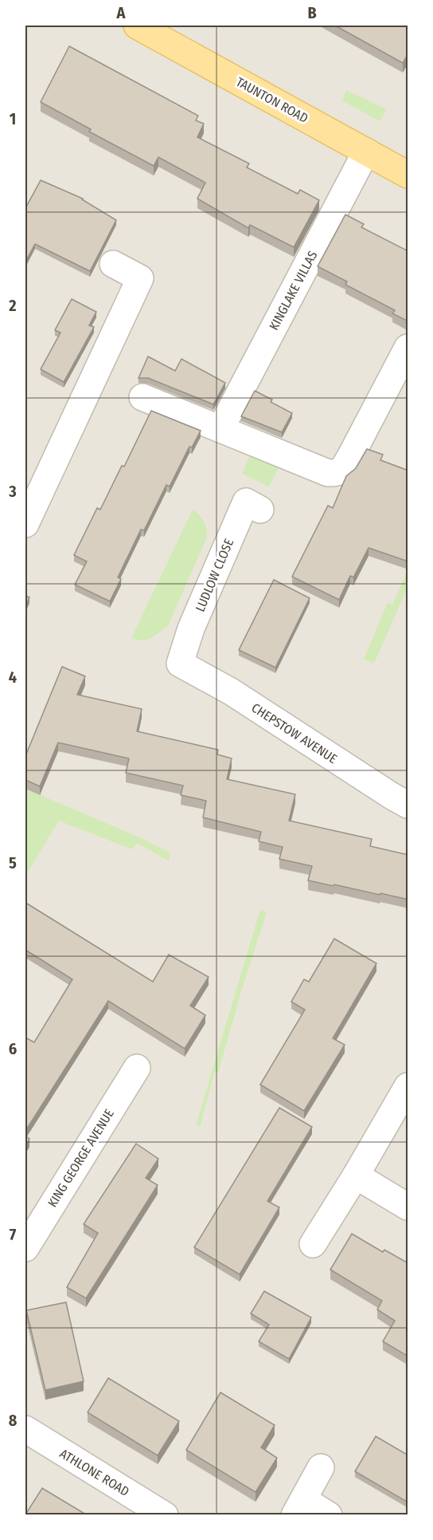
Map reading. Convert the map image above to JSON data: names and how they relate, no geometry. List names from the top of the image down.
{
  "streets": {
    "main road": ["TAUNTON ROAD"],
    "street": [
      "KINGLAKE VILLAS",
      "LUDLOW CLOSE",
      "CHEPSTOW AVENUE",
      "KING GEORGE AVENUE",
      "ATHLONE ROAD"
    ]
  },
  "crossings": [
    ["TAUNTON ROAD", "KINGLAKE VILLAS"],
    ["LUDLOW CLOSE", "CHEPSTOW AVENUE"]
  ],
  "grid": {
    "columns": ["A", "B"],
    "rows": [
      "1",
      "2",
      "3",
      "4",
      "5",
      "6",
      "7",
      "8"
    ]
  }
}
